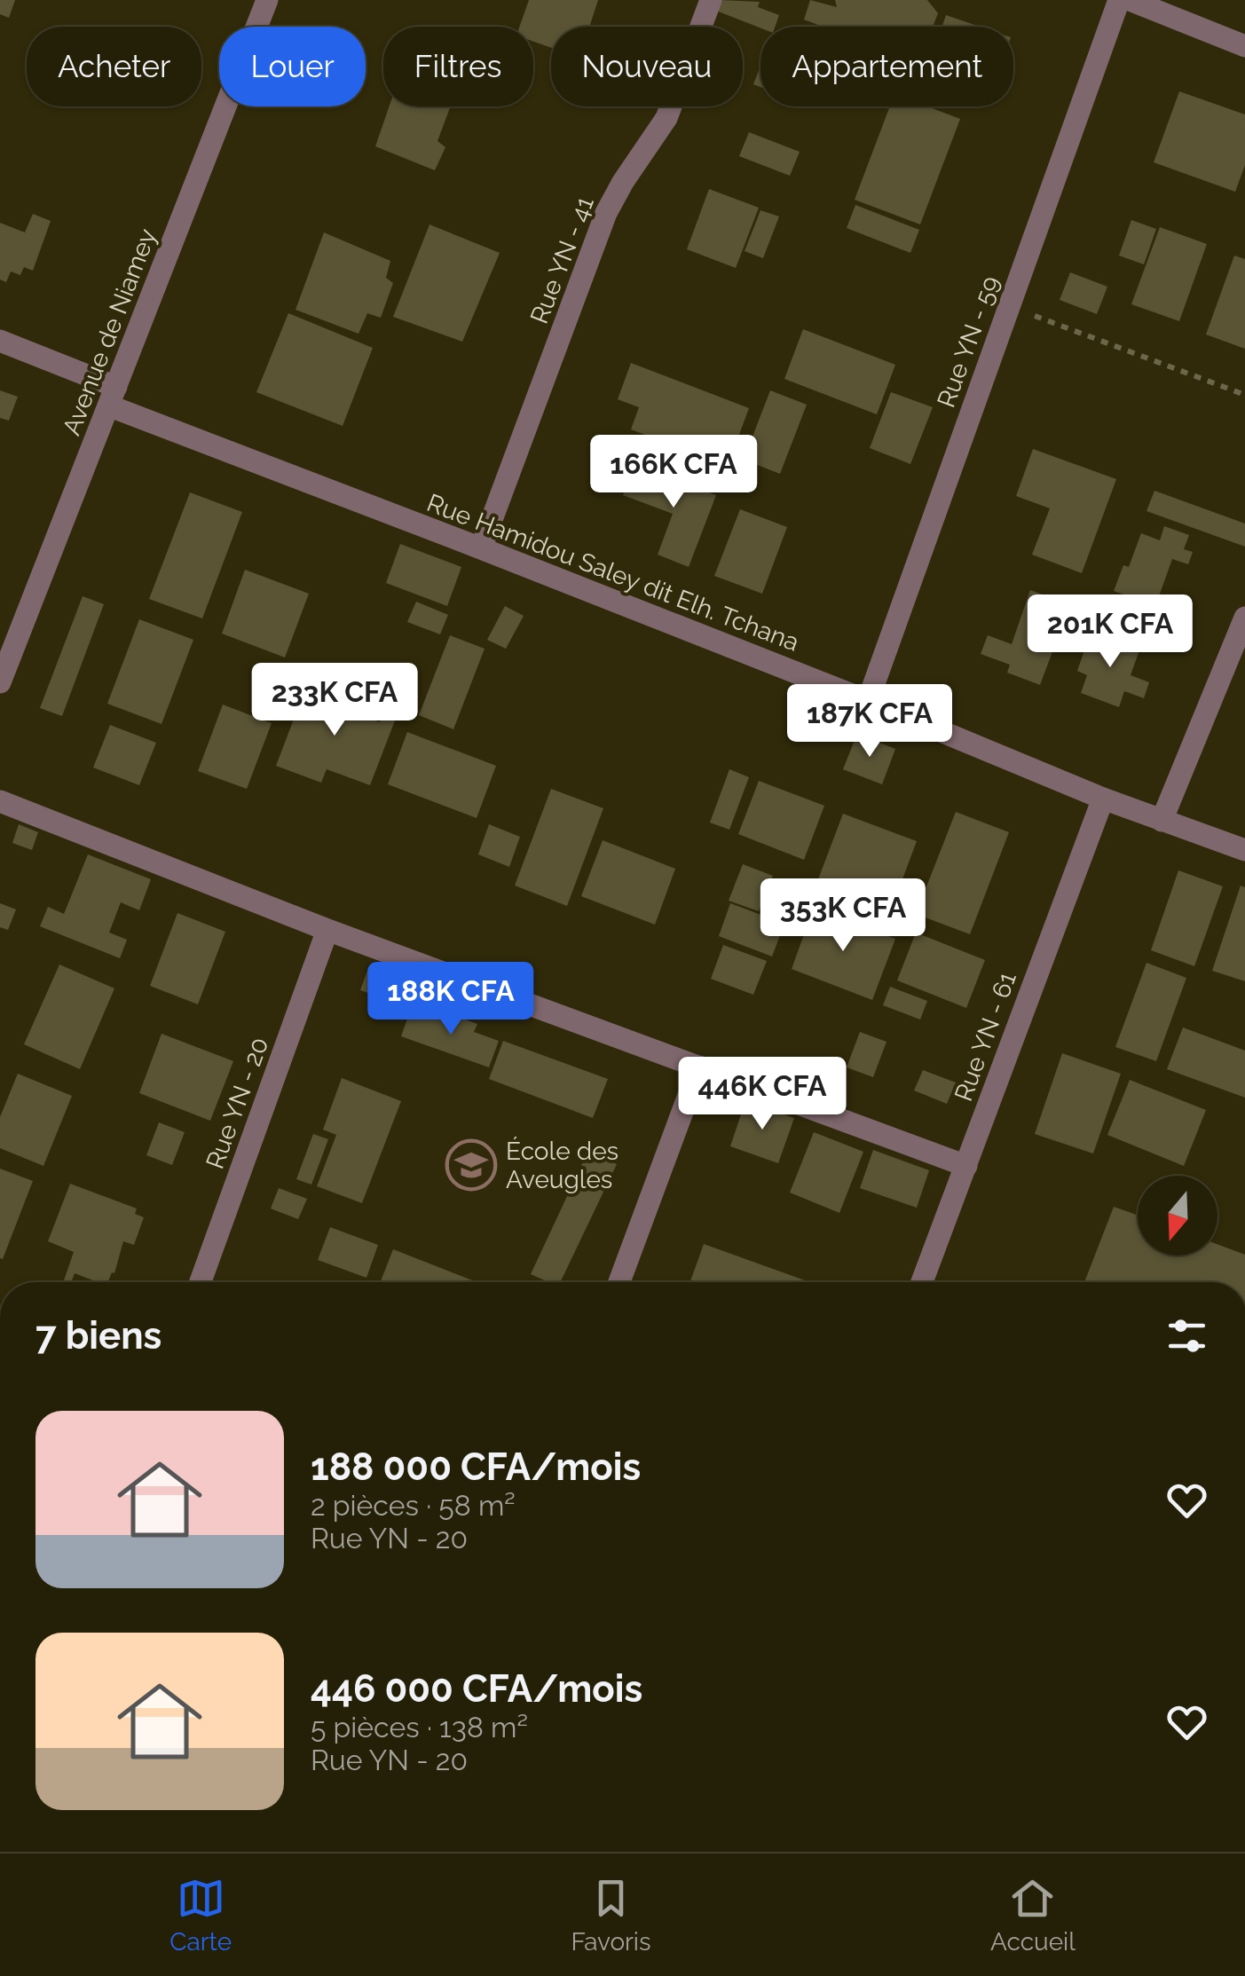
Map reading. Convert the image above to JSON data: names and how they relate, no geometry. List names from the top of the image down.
{
  "streets": {
    "street": [
      "Rue YN - 41",
      "Avenue de Niamey",
      "Rue YN - 59",
      "Rue Hamidou Saley dit Elh. Tchana",
      "Rue YN - 61",
      "Rue YN - 20"
    ]
  },
  "crossings": [
    ["Rue YN - 41", "Rue Hamidou Saley dit Elh. Tchana"],
    ["Avenue de Niamey", "Rue Hamidou Saley dit Elh. Tchana"],
    ["Rue YN - 59", "Rue Hamidou Saley dit Elh. Tchana"],
    ["Rue Hamidou Saley dit Elh. Tchana", "Rue YN - 61"]
  ],
  "places": {
    "school or university": ["École des Aveugles"]
  },
  "north": "bottom",
  "page": {
    "chip": [
      "Acheter",
      "Louer",
      "Filtres",
      "Nouveau",
      "Appartement"
    ],
    "price": [
      "166K CFA",
      "201K CFA",
      "233K CFA",
      "187K CFA",
      "353K CFA",
      "188K CFA",
      "446K CFA"
    ],
    "heading": "7 biens",
    "list": [
      {
        "name": "188 000 CFA/mois",
        "note": "2 pièces · 58 m² · Rue YN - 20"
      },
      {
        "name": "446 000 CFA/mois",
        "note": "5 pièces · 138 m² · Rue YN - 20"
      }
    ],
    "tabs": ["Carte", "Favoris", "Accueil"]
  }
}
